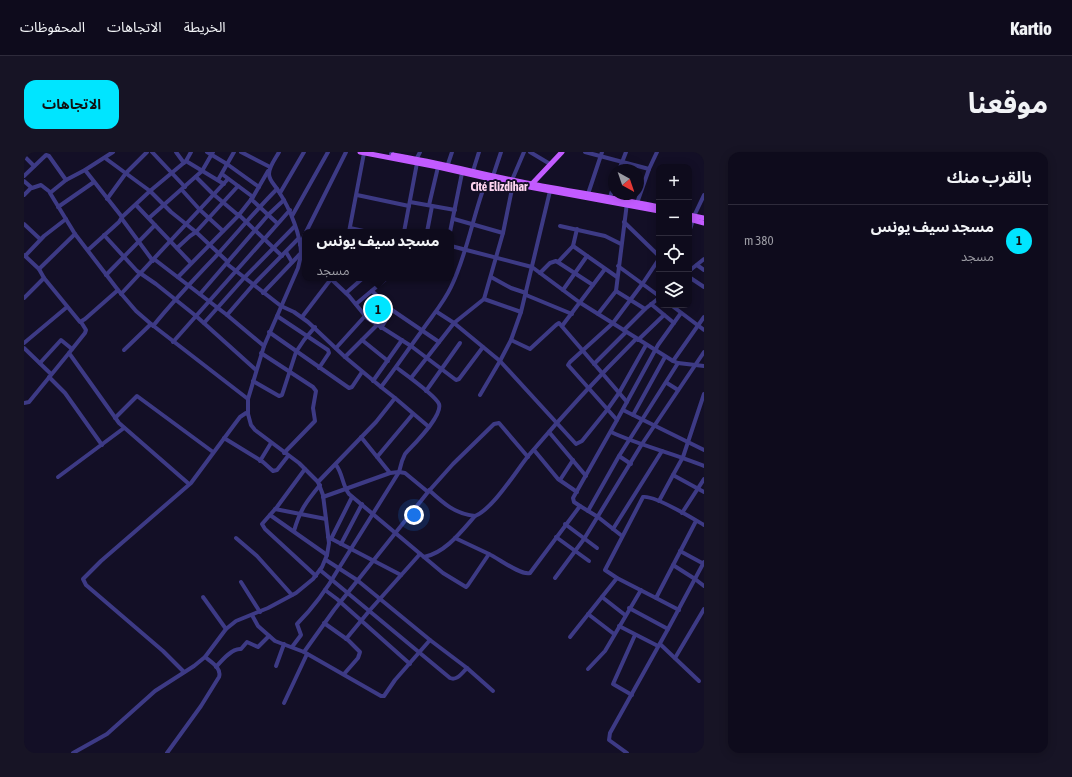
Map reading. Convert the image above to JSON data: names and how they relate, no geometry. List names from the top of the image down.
{
  "districts": ["Cité Elizdihar"],
  "north": "bottom right",
  "page": {
    "header": "Kartio",
    "nav": ["الخريطة", "الاتجاهات", "المحفوظات"],
    "title": "موقعنا",
    "buttons": "الاتجاهات",
    "heading": "بالقرب منك",
    "map_buttons": ["+", "−"],
    "list": [
      {
        "mark": "1",
        "name": "مسجد سيف يونس",
        "note": "مسجد",
        "value": "380 m"
      }
    ],
    "popup": ["مسجد سيف يونس", "مسجد"],
    "pins": "1"
  }
}
